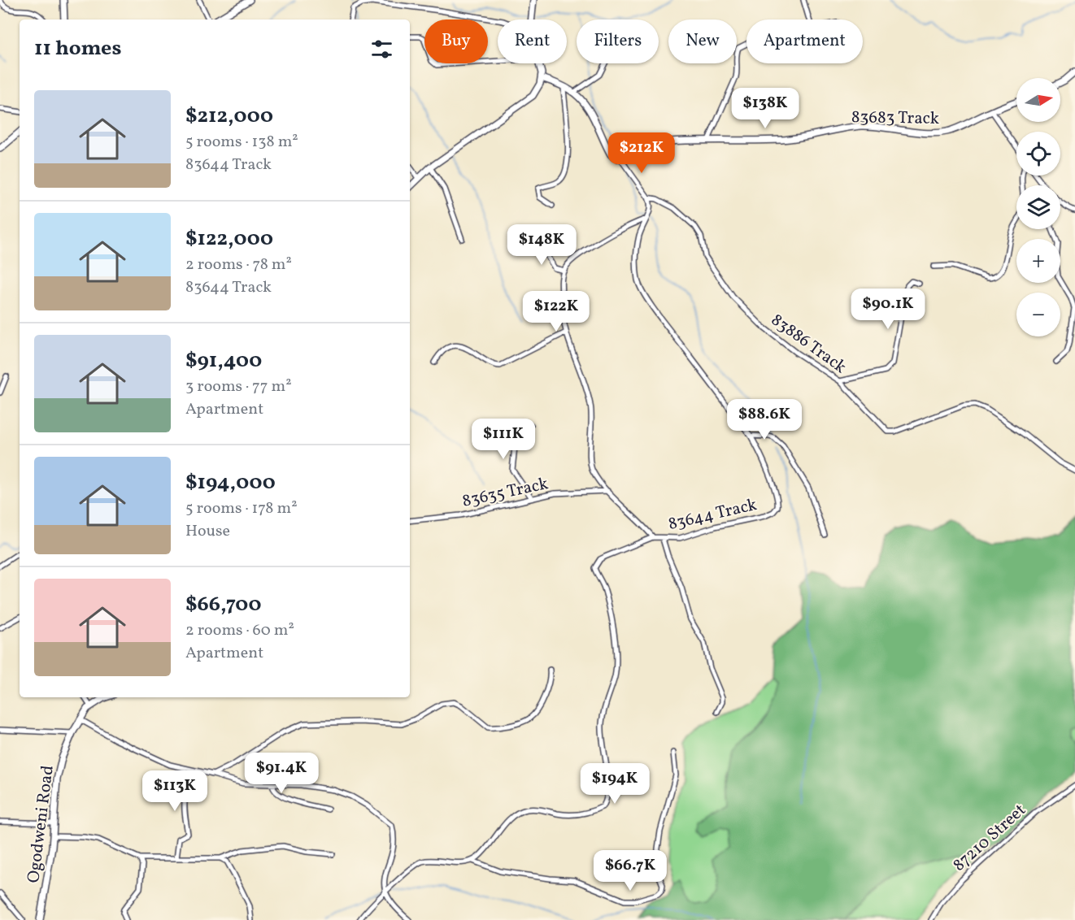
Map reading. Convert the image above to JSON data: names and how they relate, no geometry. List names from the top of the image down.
{
  "streets": {
    "street": [
      "83683 Track",
      "83886 Track",
      "83635 Track",
      "83644 Track",
      "Ogodweni Road",
      "87210 Street"
    ]
  },
  "crossings": [
    ["83886 Track", "83644 Track"],
    ["83635 Track", "83644 Track"]
  ],
  "north": "right",
  "page": {
    "chip": [
      "Buy",
      "Rent",
      "Filters",
      "New",
      "Apartment"
    ],
    "heading": "11 homes",
    "map_buttons": ["+", "−"],
    "list": [
      {
        "name": "$212,000",
        "note": "5 rooms · 138 m² · 83644 Track"
      },
      {
        "name": "$122,000",
        "note": "2 rooms · 78 m² · 83644 Track"
      },
      {
        "name": "$91,400",
        "note": "3 rooms · 77 m² · Apartment"
      },
      {
        "name": "$194,000",
        "note": "5 rooms · 178 m² · House"
      },
      {
        "name": "$66,700",
        "note": "2 rooms · 60 m² · Apartment"
      }
    ],
    "price": [
      "$138K",
      "$212K",
      "$148K",
      "$90.1K",
      "$122K",
      "$88.6K",
      "$111K",
      "$91.4K",
      "$194K",
      "$113K",
      "$66.7K"
    ]
  }
}
